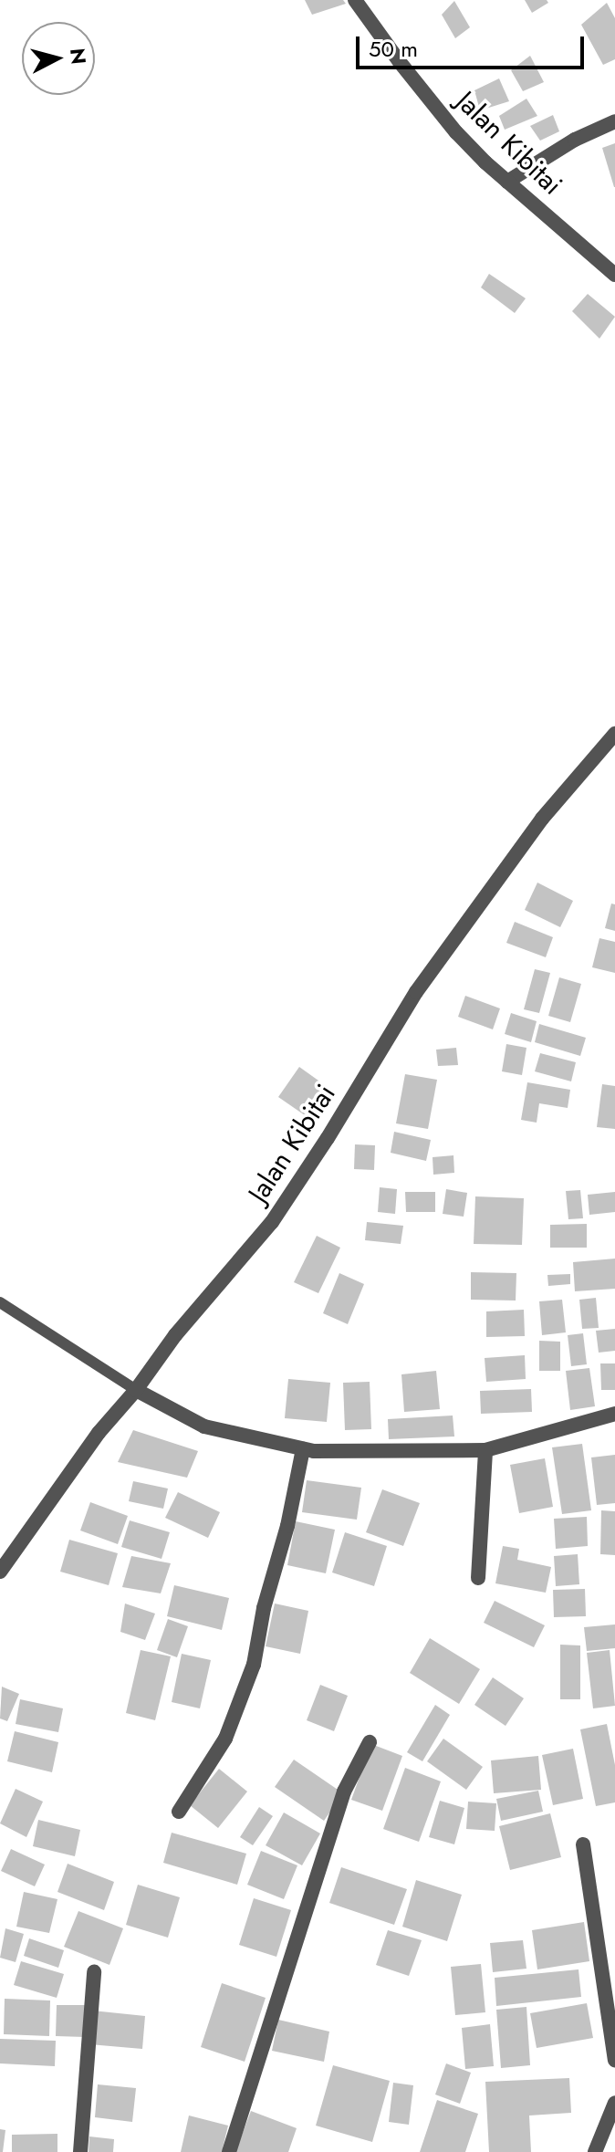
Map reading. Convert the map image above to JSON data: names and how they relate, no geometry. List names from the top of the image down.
{
  "streets": {
    "street": ["Jalan Kibitai"]
  },
  "scale_bar": "50 m",
  "north": "right"
}
